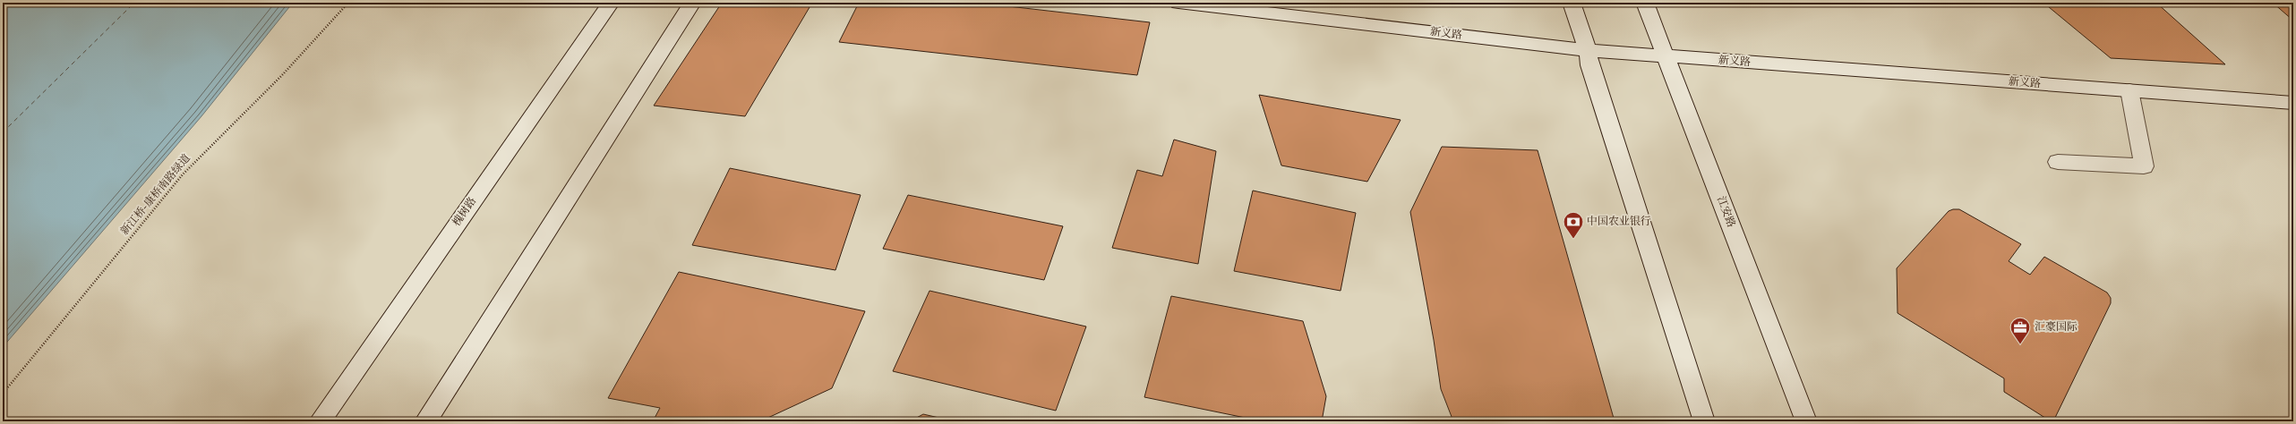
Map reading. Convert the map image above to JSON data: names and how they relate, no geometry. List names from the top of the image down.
{
  "streets": {
    "street": ["新义路", "槐树路", "江安路"],
    "path": ["新江桥-康桥南路绿道"]
  },
  "crossings": [
    ["新义路", "江安路"]
  ],
  "places": {
    "bank": ["中国农业银行"],
    "office": ["汇豪国际"]
  }
}
